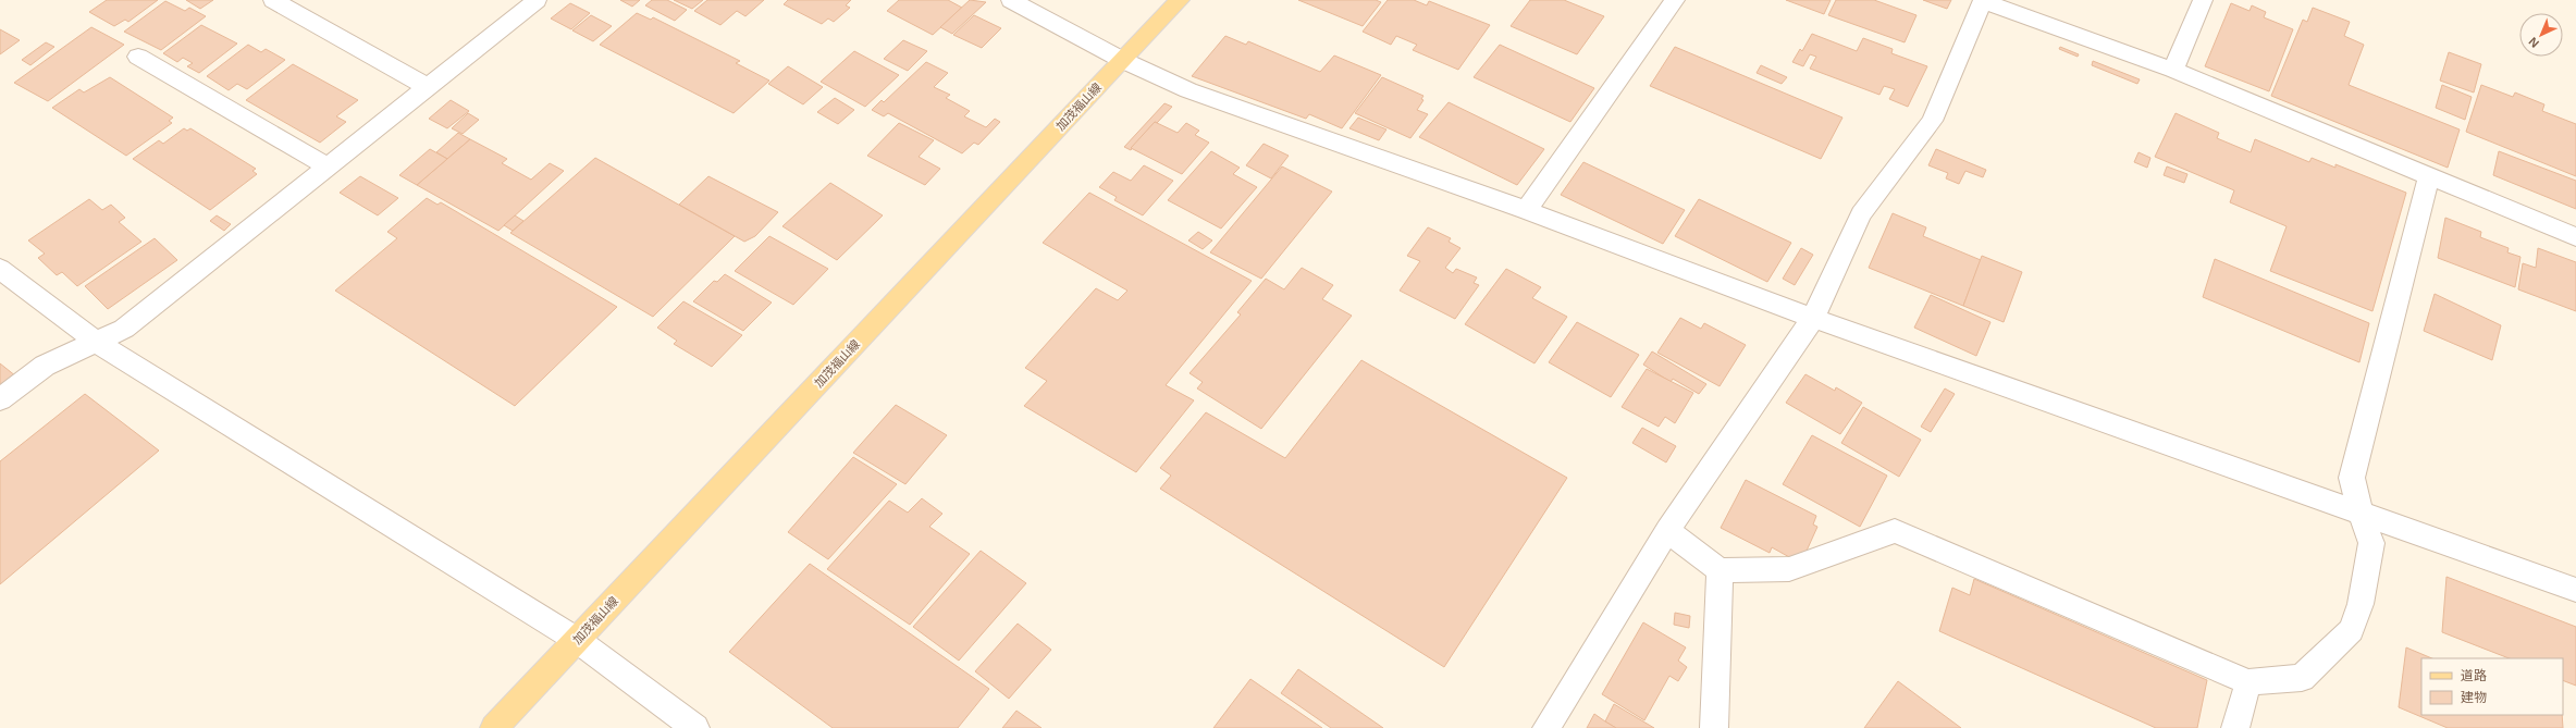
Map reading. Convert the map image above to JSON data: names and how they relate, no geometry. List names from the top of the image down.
{
  "streets": {
    "main road": ["加茂福山線"]
  },
  "legend": ["道路", "建物"],
  "north": "bottom left"
}
